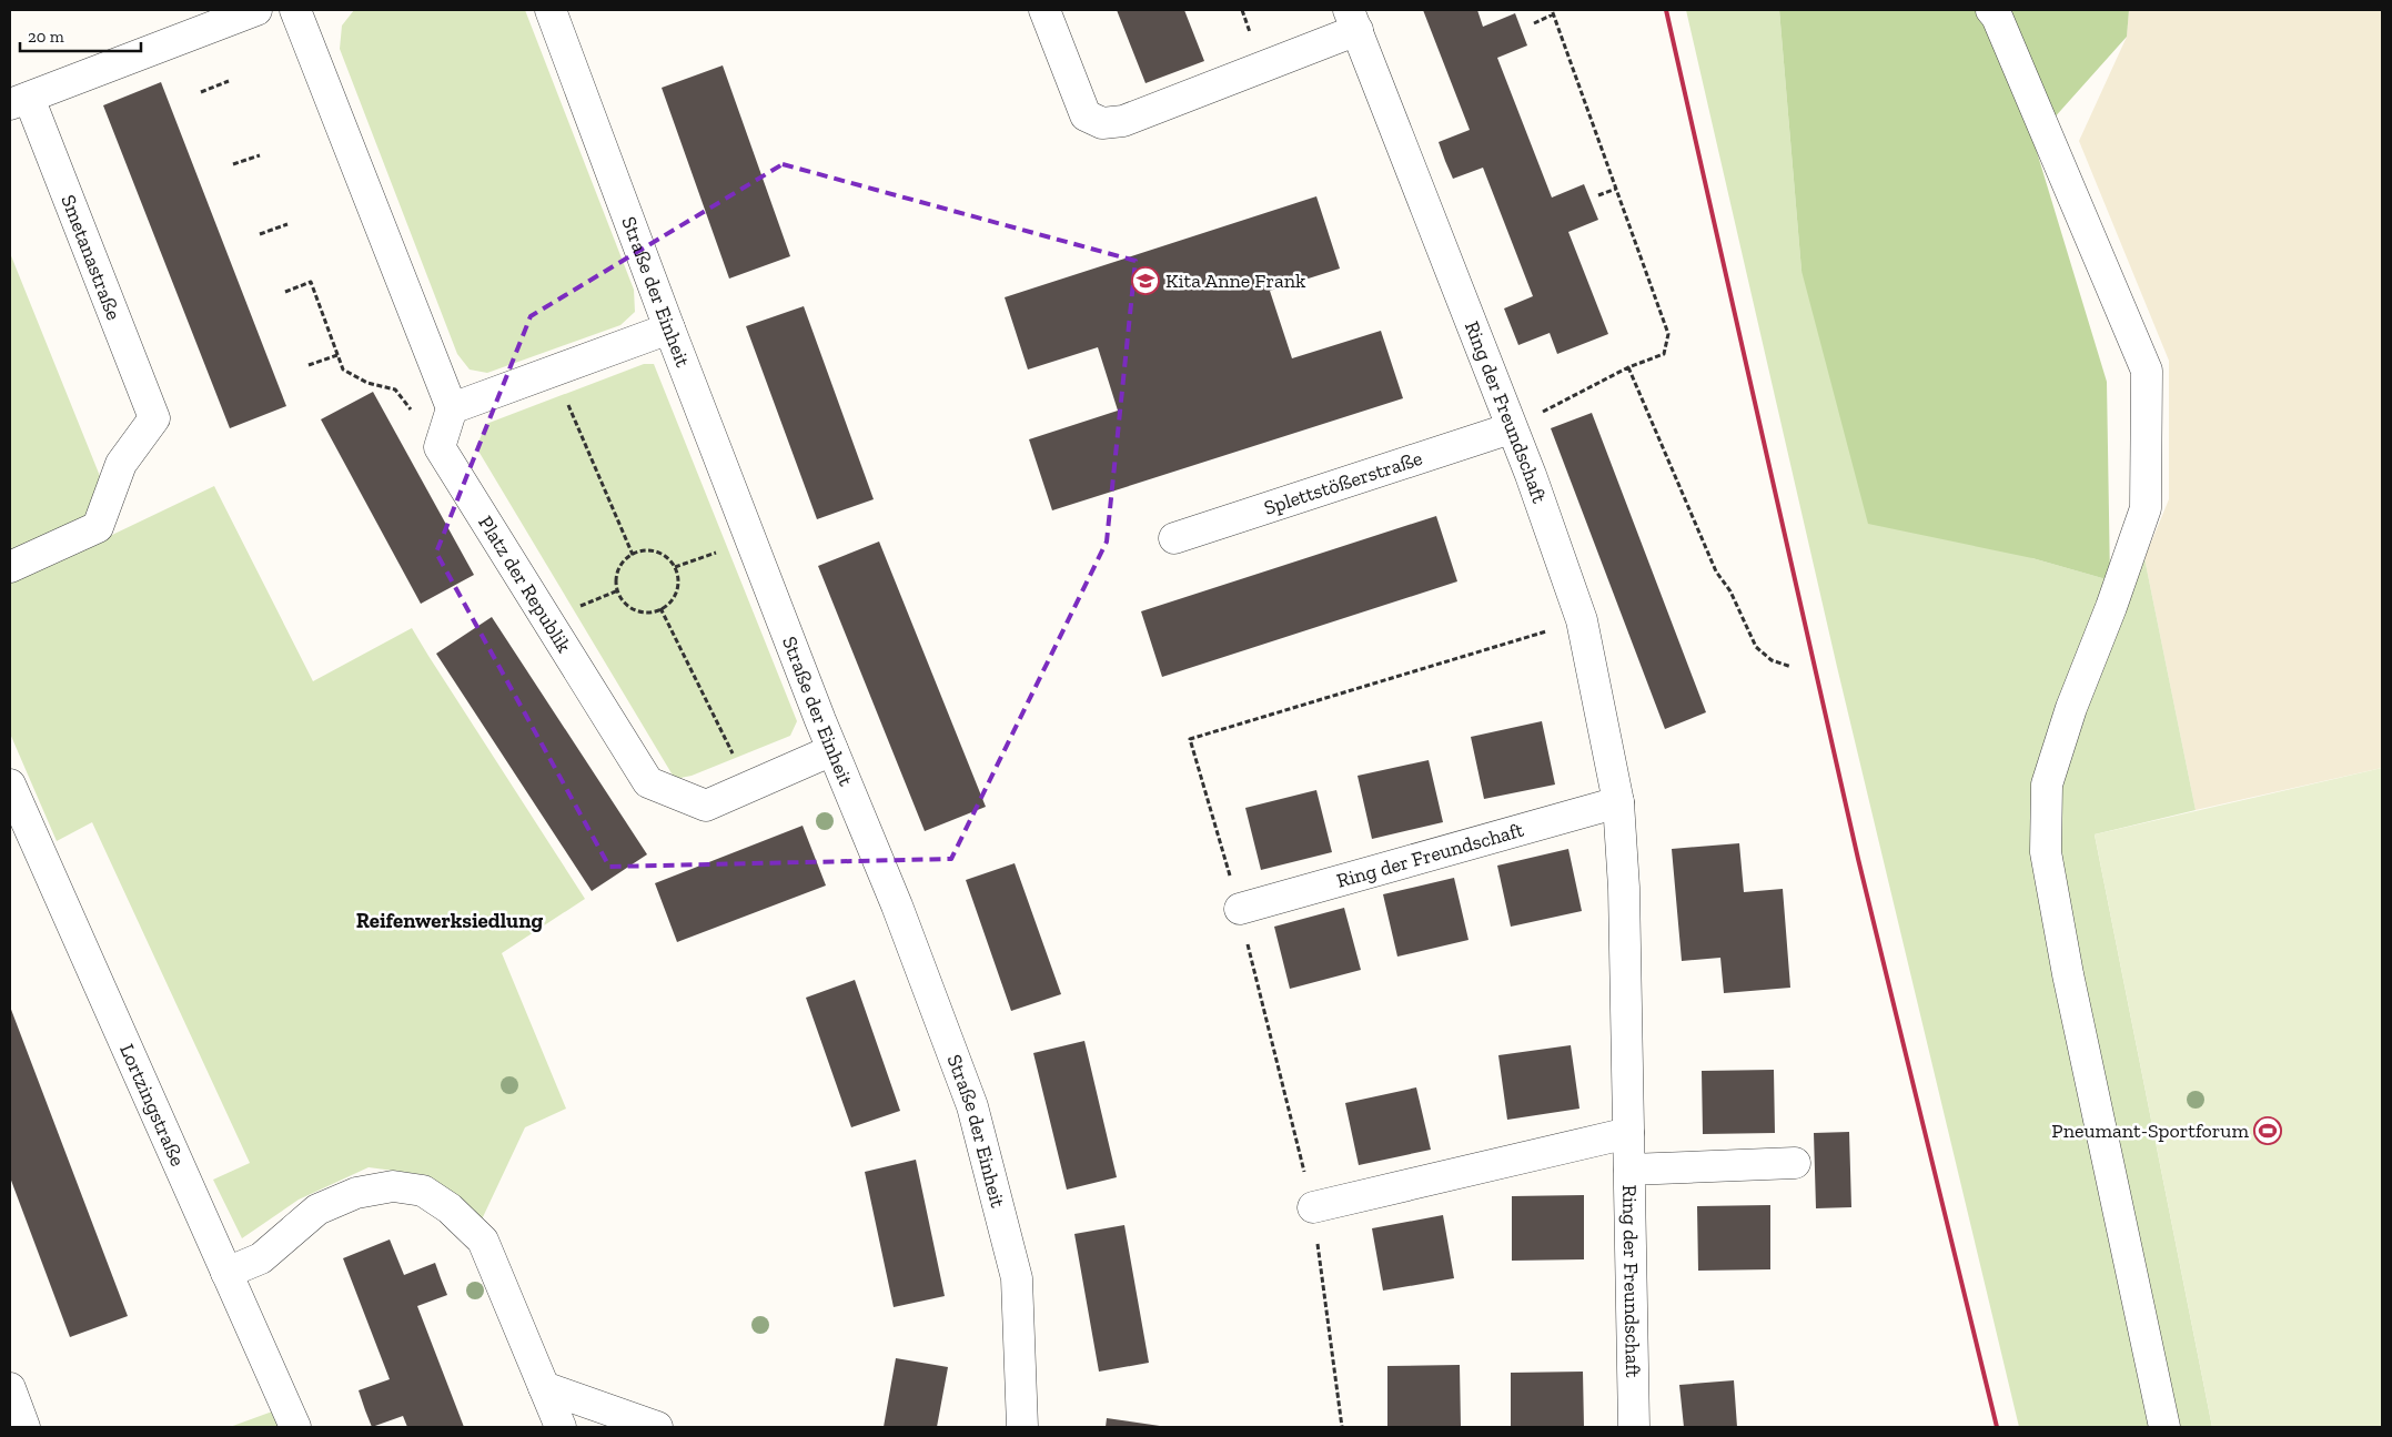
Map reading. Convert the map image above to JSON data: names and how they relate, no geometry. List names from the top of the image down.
{
  "streets": {
    "street": [
      "Smetanastraße",
      "Straße der Einheit",
      "Ring der Freundschaft",
      "Splettstößerstraße",
      "Platz der Republik",
      "Lortzingstraße"
    ]
  },
  "crossings": [
    ["Straße der Einheit", "Platz der Republik"],
    ["Ring der Freundschaft", "Splettstößerstraße"]
  ],
  "districts": ["Reifenwerksiedlung"],
  "places": {
    "school or university": ["Kita Anne Frank"],
    "sports": ["Pneumant-Sportforum"]
  },
  "scale_bar": "20 m"
}
